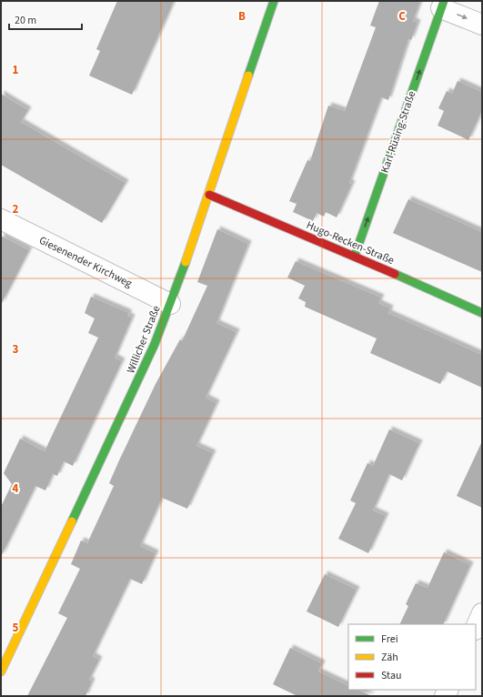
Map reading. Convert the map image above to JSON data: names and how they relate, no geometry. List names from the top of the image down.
{
  "streets": {
    "street": [
      "Karl-Rüsing-Straße",
      "Hugo-Recken-Straße",
      "Giesenender Kirchweg",
      "Willicher Straße"
    ]
  },
  "crossings": [
    ["Karl-Rüsing-Straße", "Hugo-Recken-Straße"],
    ["Hugo-Recken-Straße", "Willicher Straße"],
    ["Giesenender Kirchweg", "Willicher Straße"]
  ],
  "one_way": ["Karl-Rüsing-Straße"],
  "legend": ["Frei", "Zäh", "Stau"],
  "scale_bar": "20 m",
  "grid": {
    "columns": ["B", "C"],
    "rows": [
      "1",
      "2",
      "3",
      "4",
      "5"
    ]
  }
}
